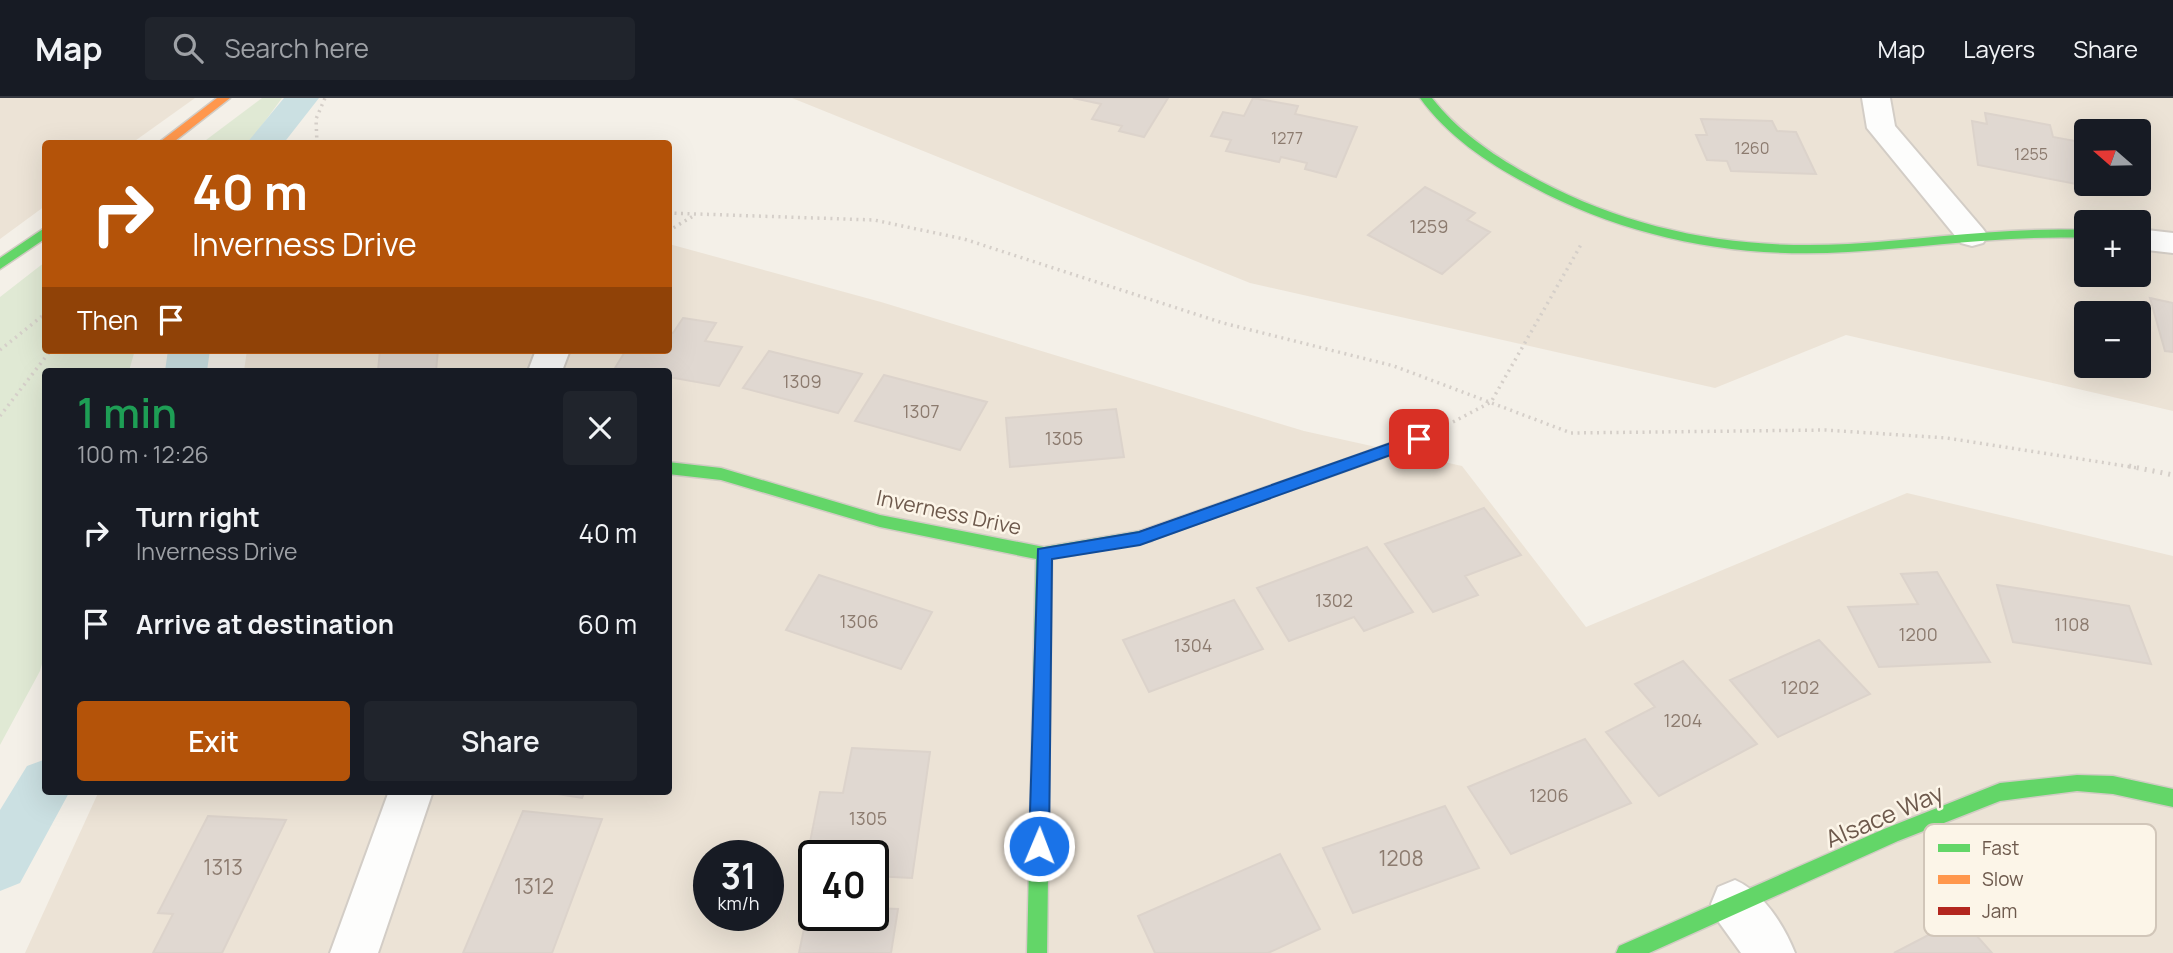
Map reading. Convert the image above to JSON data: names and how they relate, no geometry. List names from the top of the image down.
{
  "streets": {
    "street": ["Inverness Drive", "Alsace Way"]
  },
  "house_numbers": [
    "1277",
    "1260",
    "1255",
    "1259",
    "1309",
    "1307",
    "1305",
    "1302",
    "1306",
    "1108",
    "1200",
    "1304",
    "1202",
    "1204",
    "1206",
    "1305",
    "1208",
    "1313",
    "1312"
  ],
  "legend": ["Fast", "Slow", "Jam"],
  "north": "left",
  "page": {
    "header": "Map",
    "search": "Search here",
    "nav": ["Map", "Layers", "Share"],
    "map_buttons": ["+", "−"],
    "turn": ["40 m", "Inverness Drive"],
    "then": "Then",
    "heading": ["1 min", "100 m · 12:26"],
    "list": [
      {
        "name": "Turn right",
        "note": "Inverness Drive",
        "value": "40 m"
      },
      {
        "name": "Arrive at destination",
        "value": "60 m"
      }
    ],
    "buttons": ["Exit", "Share"],
    "speed": "31 km/h",
    "limit": "40"
  }
}
